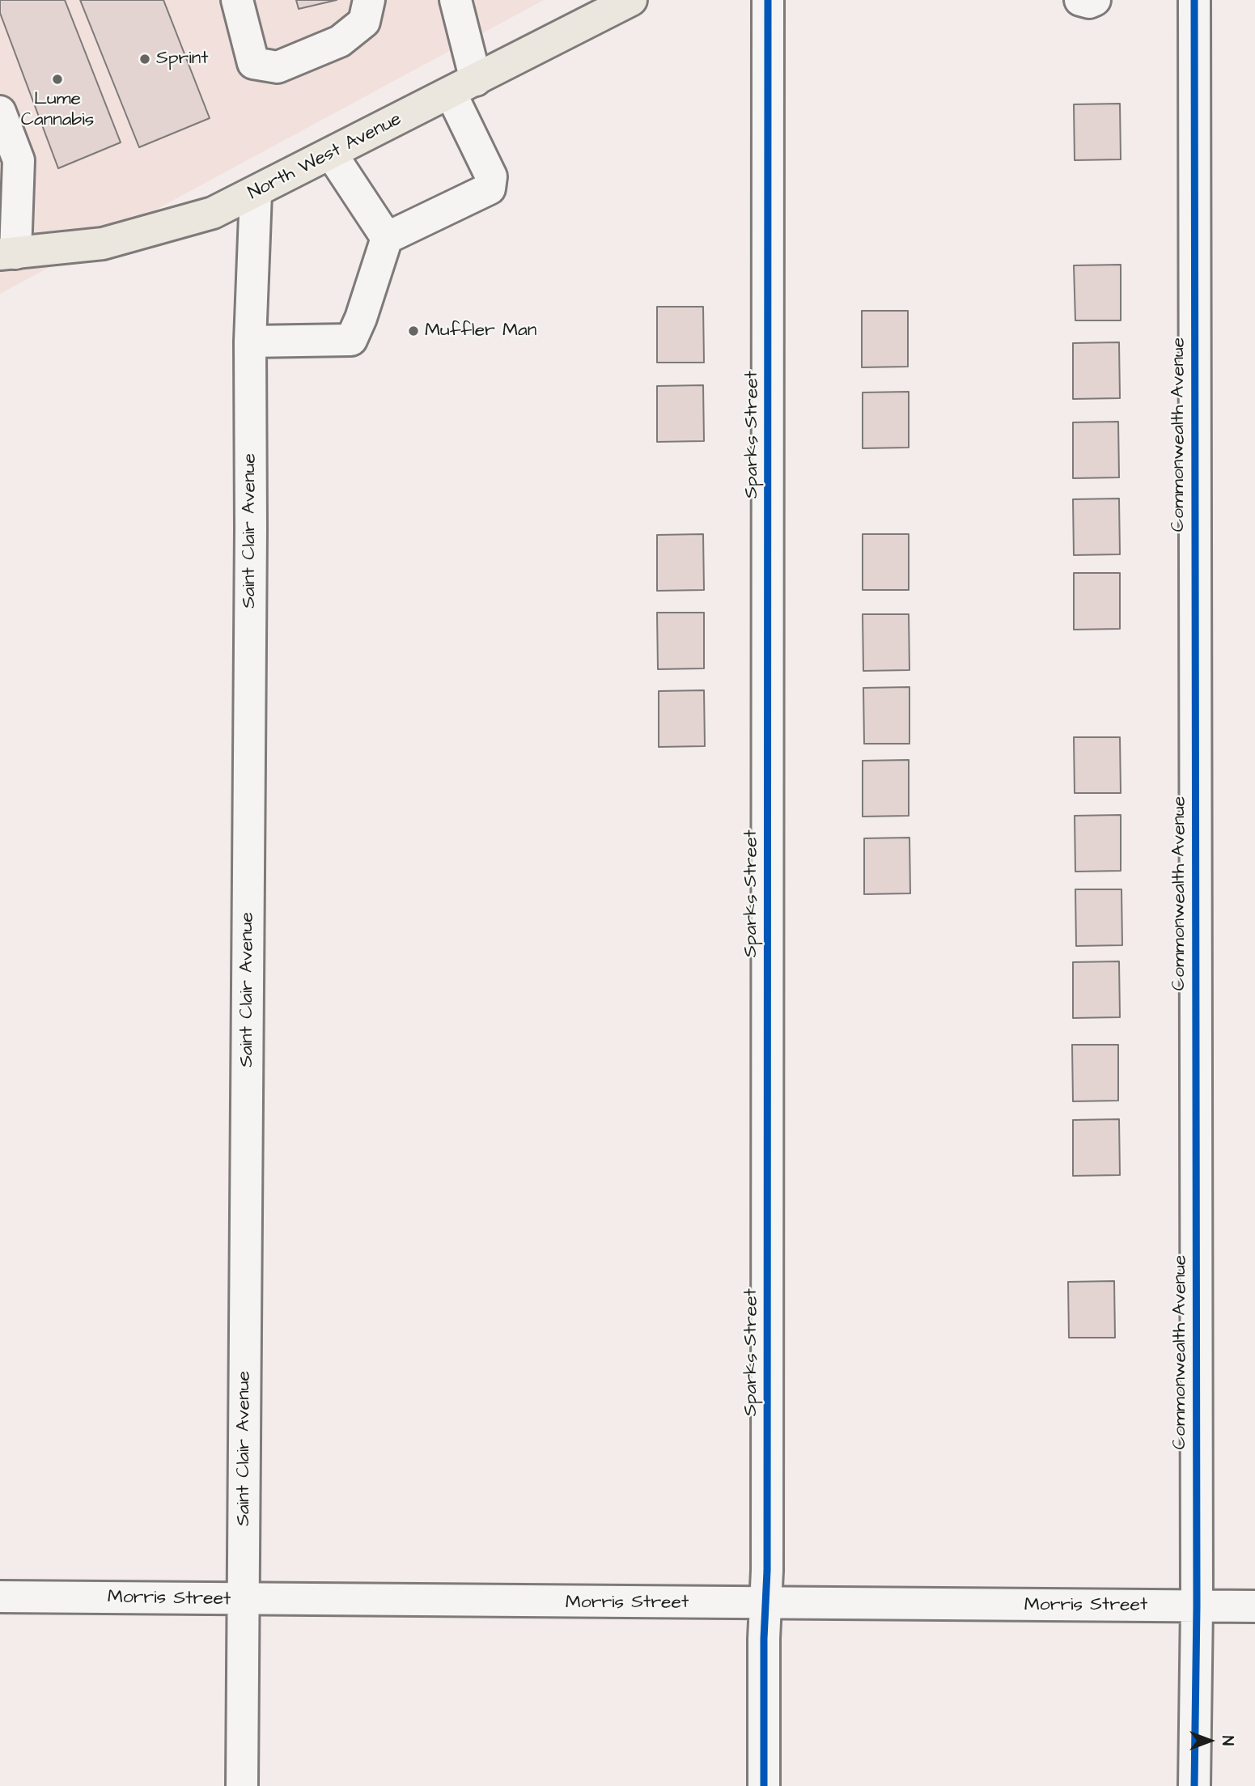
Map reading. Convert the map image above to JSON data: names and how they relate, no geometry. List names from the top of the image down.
{
  "streets": {
    "main road": ["North West Avenue"],
    "street": [
      "Sparks Street",
      "Commonwealth Avenue",
      "Saint Clair Avenue",
      "Morris Street"
    ]
  },
  "crossings": [
    ["North West Avenue", "Saint Clair Avenue"],
    ["Sparks Street", "Morris Street"],
    ["Commonwealth Avenue", "Morris Street"],
    ["Saint Clair Avenue", "Morris Street"]
  ],
  "places": ["Sprint", "Lume Cannabis", "Muffler Man"],
  "north": "right"
}
